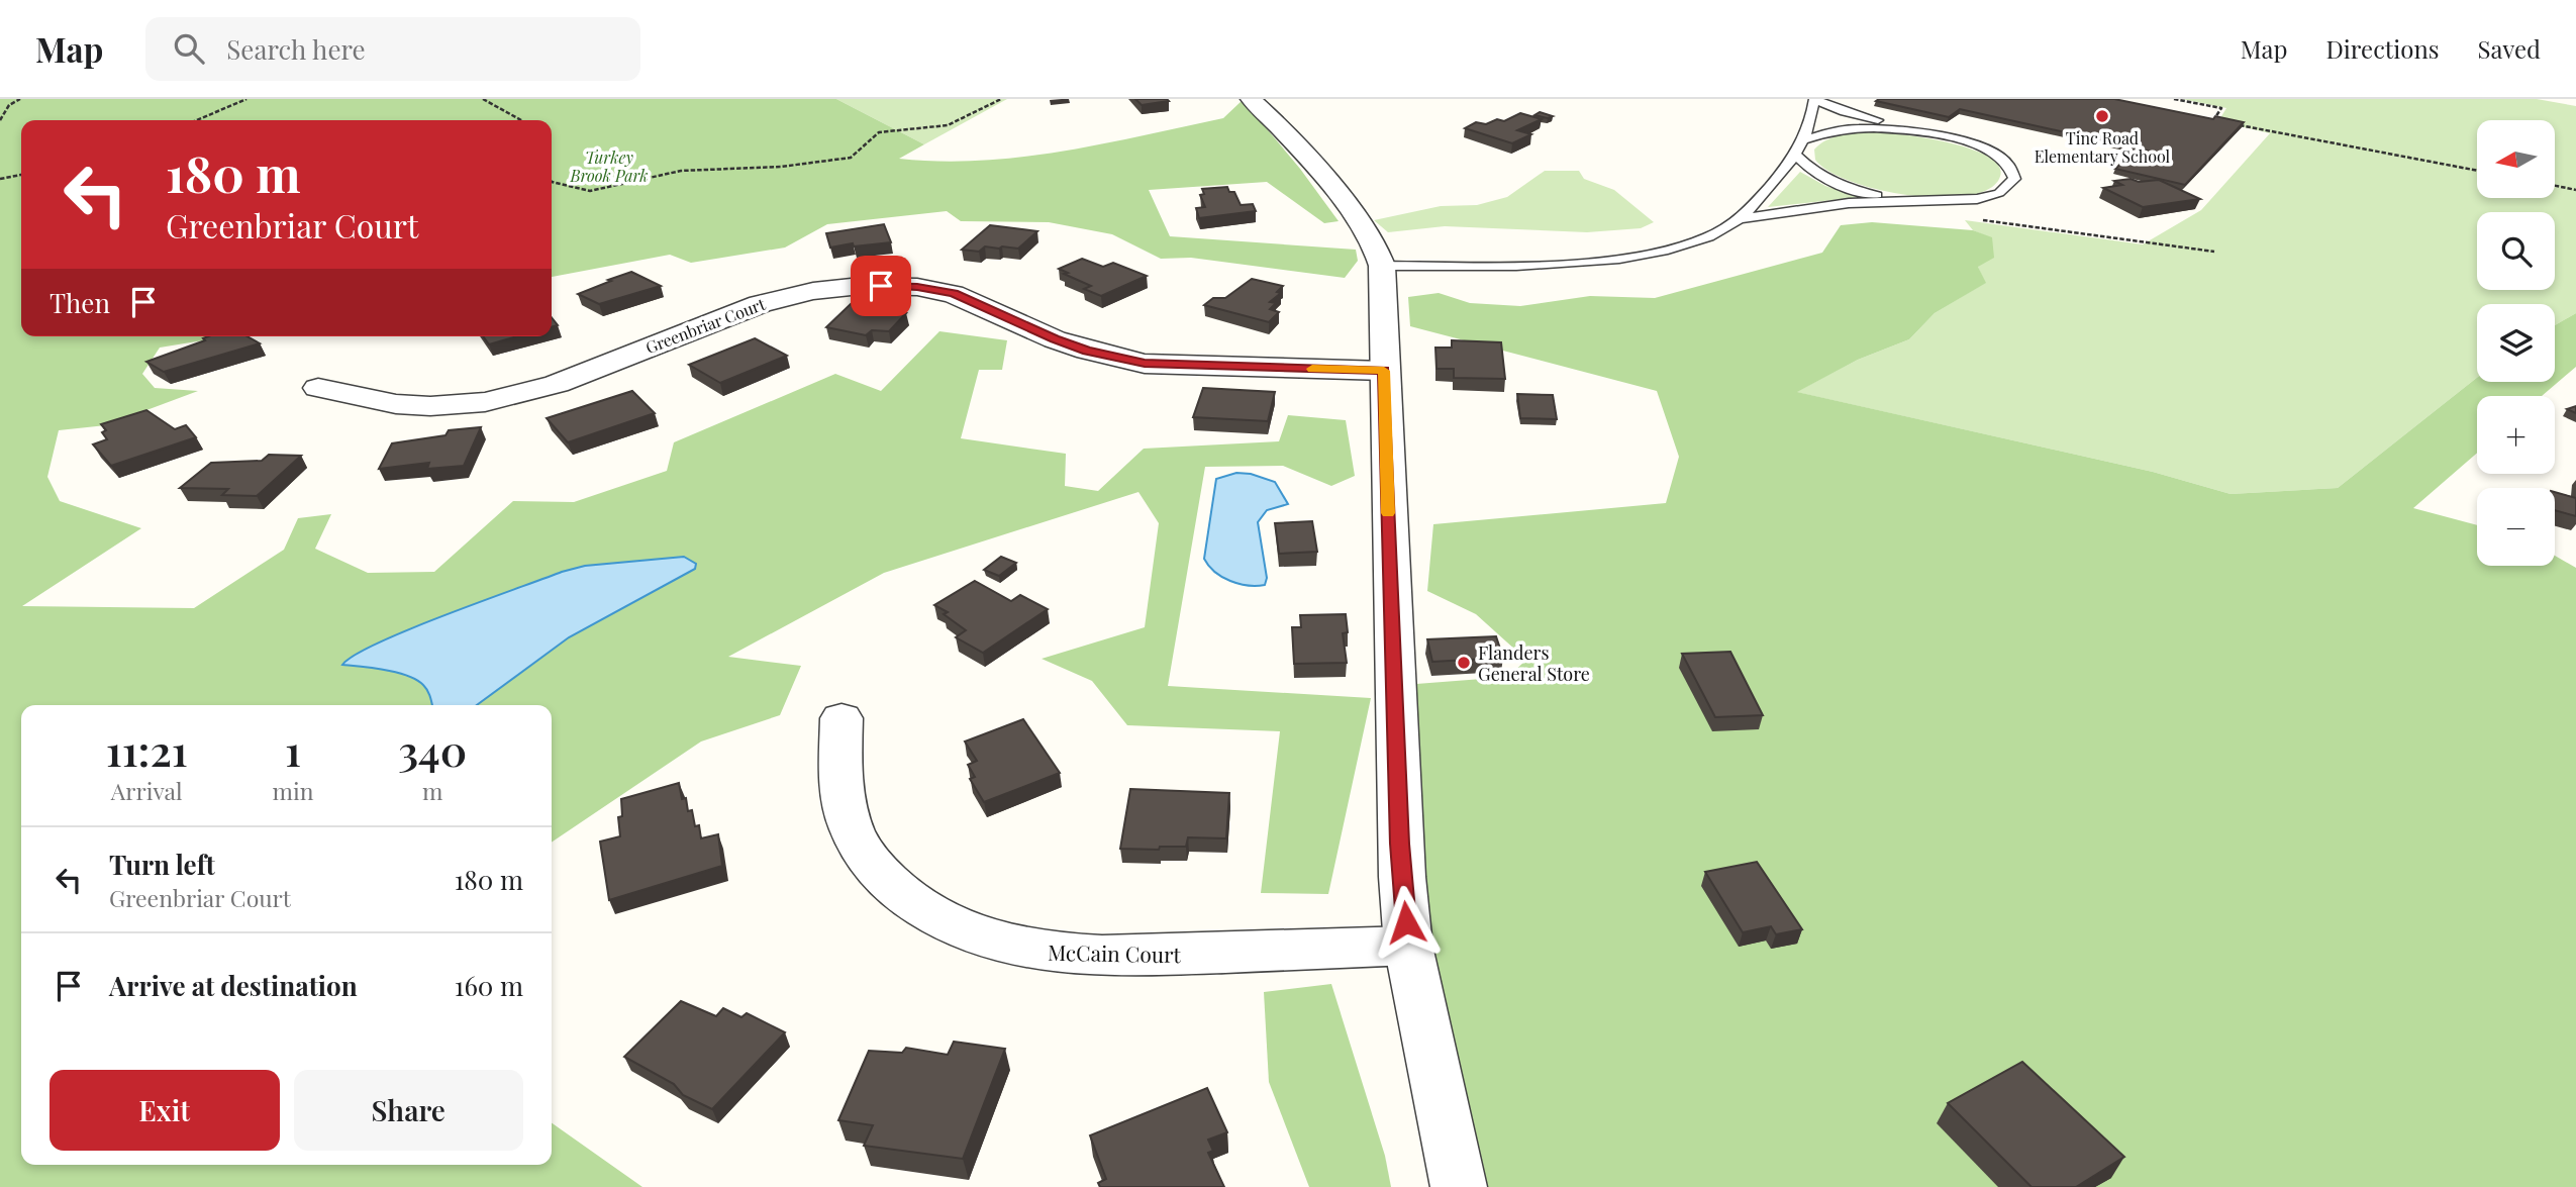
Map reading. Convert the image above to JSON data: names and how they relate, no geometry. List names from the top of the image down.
{
  "streets": {
    "street": ["Greenbriar Court", "McCain Court"]
  },
  "parks": ["Turkey Brook Park"],
  "places": ["Tinc Road Elementary School", "Flanders General Store"],
  "north": "left",
  "page": {
    "header": "Map",
    "search": "Search here",
    "nav": ["Map", "Directions", "Saved"],
    "map_buttons": ["+", "−"],
    "turn": ["180 m", "Greenbriar Court"],
    "then": "Then",
    "eta": [
      "11:21",
      "Arrival",
      "1",
      "min",
      "340",
      "m"
    ],
    "list": [
      {
        "name": "Turn left",
        "note": "Greenbriar Court",
        "value": "180 m"
      },
      {
        "name": "Arrive at destination",
        "value": "160 m"
      }
    ],
    "buttons": ["Exit", "Share"]
  }
}
